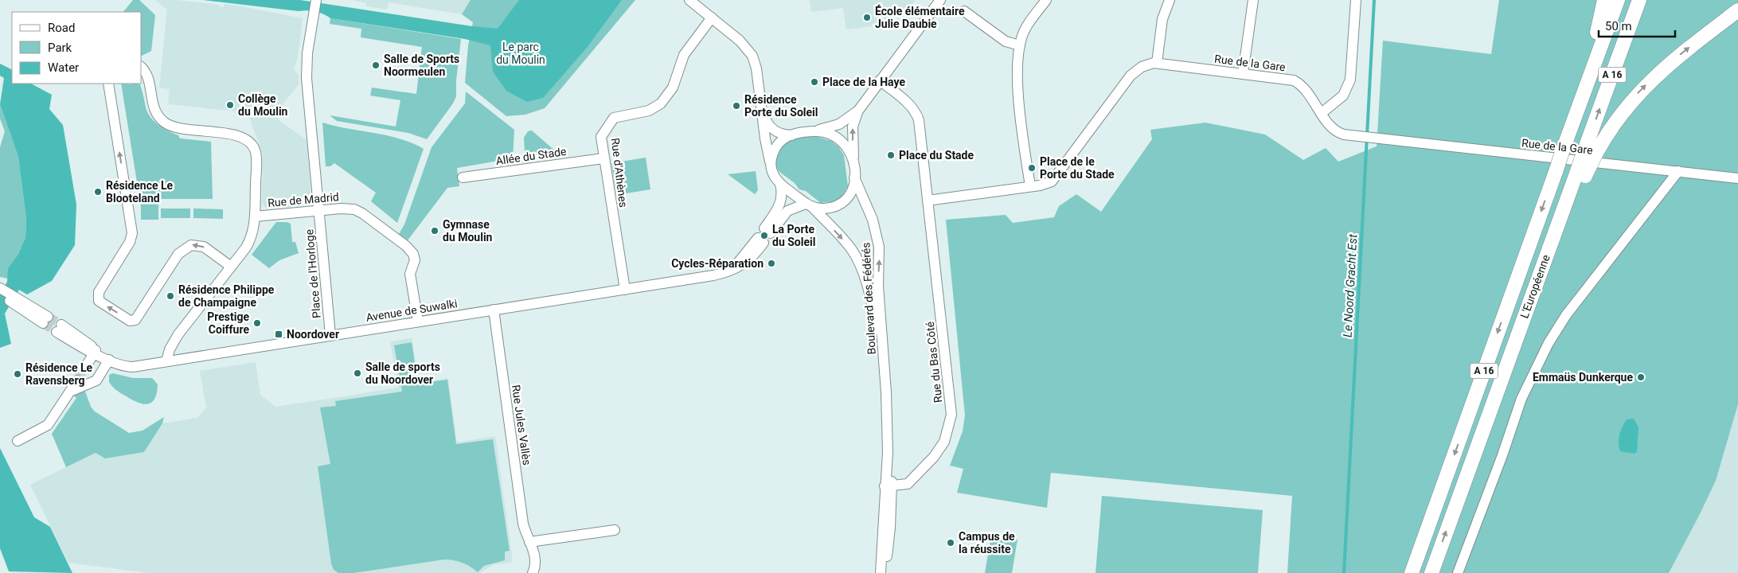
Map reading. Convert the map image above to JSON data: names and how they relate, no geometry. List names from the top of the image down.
{
  "streets": {
    "highway": ["A 16", "L'Européenne"],
    "street": [
      "Rue de la Gare",
      "Allée du Stade",
      "Rue d'Athènes",
      "Rue de Madrid",
      "Place de l'Horloge",
      "Boulevard des Fédérés",
      "Avenue de Suwalki",
      "Rue du Bas Côté",
      "Rue Jules Vallès"
    ]
  },
  "crossings": [
    ["Rue de la Gare", "Rue du Bas Côté"],
    ["Allée du Stade", "Rue d'Athènes"],
    ["Rue d'Athènes", "Avenue de Suwalki"],
    ["Rue de Madrid", "Place de l'Horloge"],
    ["Rue de Madrid", "Avenue de Suwalki"],
    ["Place de l'Horloge", "Avenue de Suwalki"],
    ["Boulevard des Fédérés", "Rue du Bas Côté"],
    ["Avenue de Suwalki", "Rue Jules Vallès"]
  ],
  "water": ["Le Noord Gracht Est"],
  "parks": ["Le parc du Moulin"],
  "places": {
    "other": [
      "École élémentaire Julie Daubie",
      "Salle de Sports Noormeulen",
      "Place de la Haye",
      "Collège du Moulin",
      "Résidence Porte du Soleil",
      "Place du Stade",
      "Place de le Porte du Stade",
      "Résidence Le Blooteland",
      "Gymnase du Moulin",
      "La Porte du Soleil",
      "Cycles-Réparation",
      "Résidence Philippe de Champaigne",
      "Prestige Coiffure",
      "Salle de sports du Noordover",
      "Résidence Le Ravensberg",
      "Emmaüs Dunkerque",
      "Campus de la réussite"
    ],
    "transit": ["Noordover"]
  },
  "legend": ["Road", "Park", "Water"],
  "scale_bar": "50 m"
}
